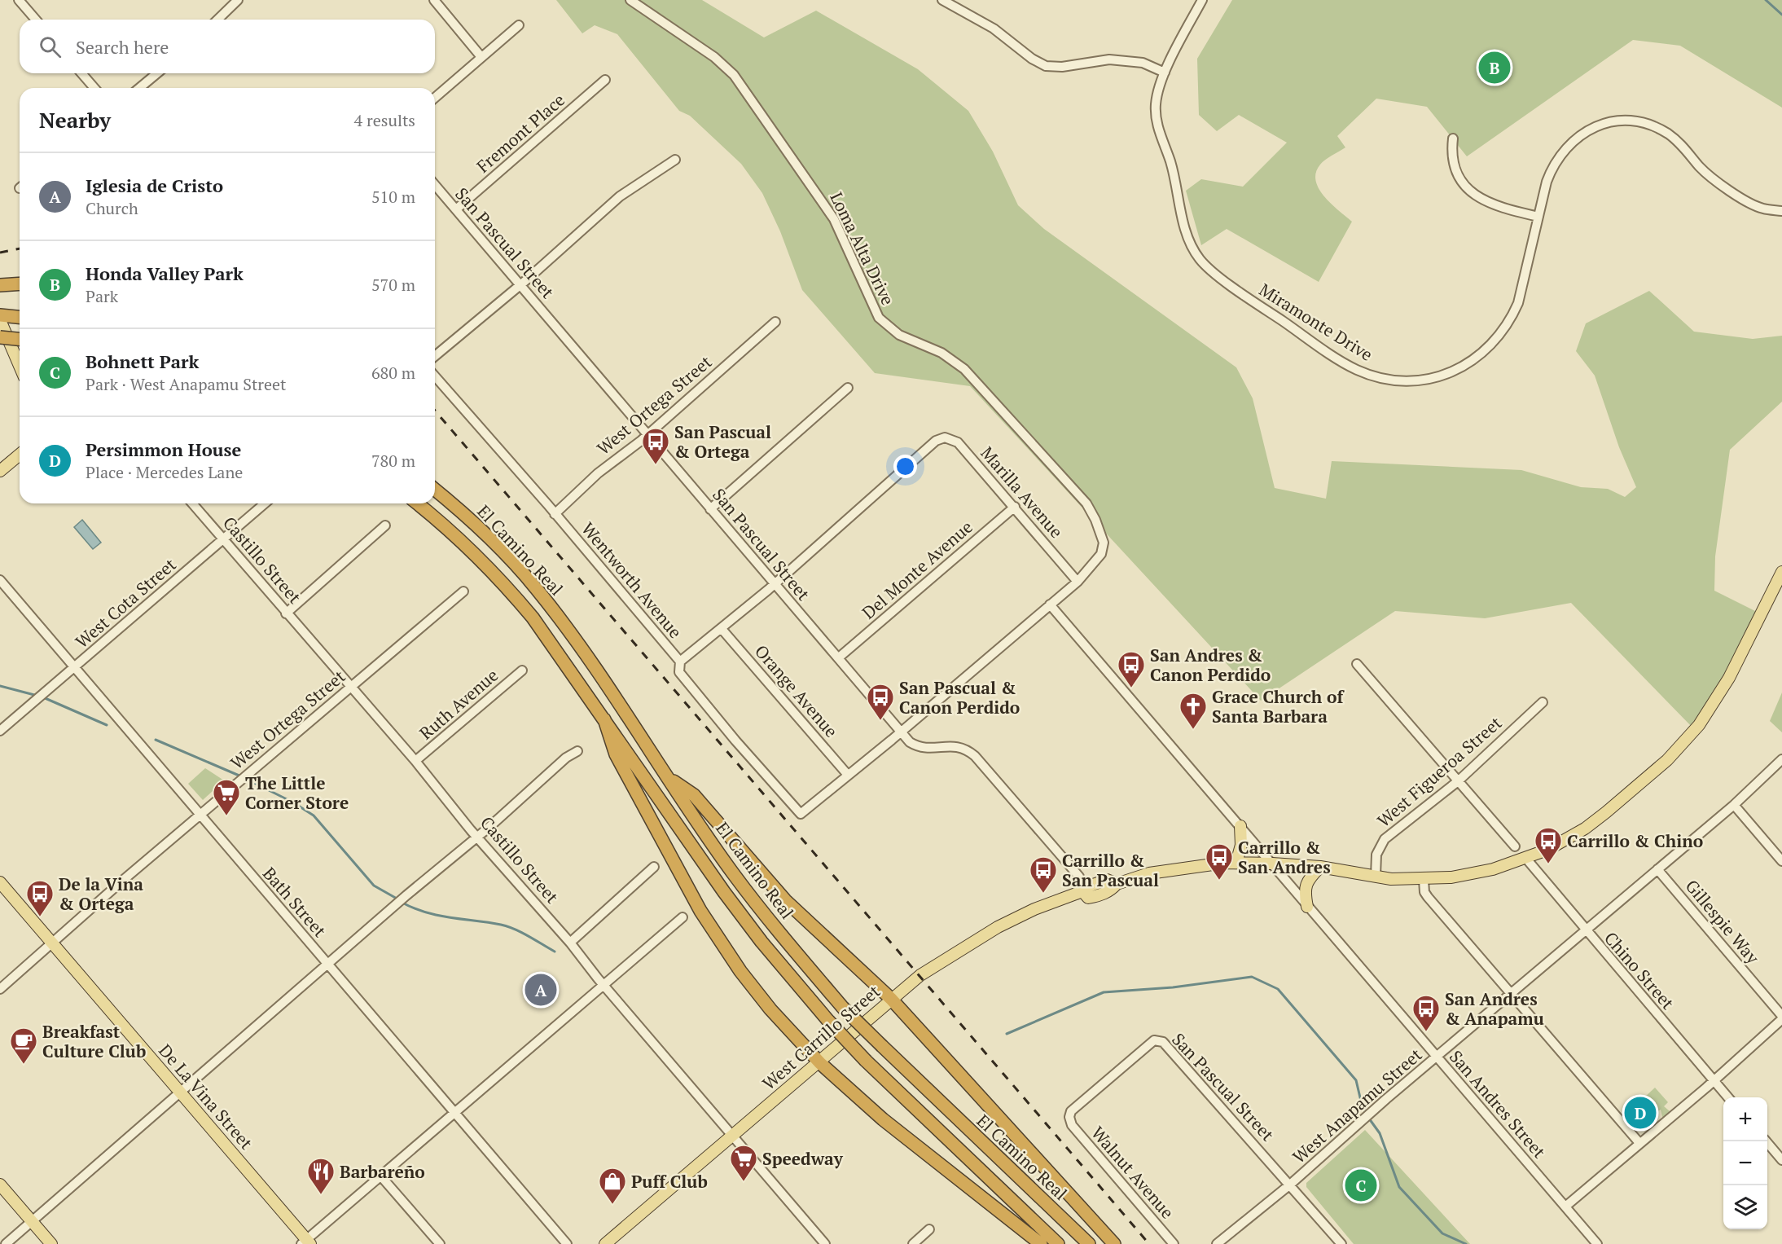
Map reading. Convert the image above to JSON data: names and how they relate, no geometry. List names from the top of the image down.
{
  "streets": {
    "highway": ["El Camino Real"],
    "main road": ["West Carrillo Street", "De La Vina Street"],
    "street": [
      "Fremont Place",
      "San Pascual Street",
      "Loma Alta Drive",
      "Miramonte Drive",
      "West Ortega Street",
      "Marilla Avenue",
      "Castillo Street",
      "Del Monte Avenue",
      "Wentworth Avenue",
      "West Cota Street",
      "Orange Avenue",
      "Ruth Avenue",
      "West Figueroa Street",
      "Bath Street",
      "Gillespie Way",
      "Chino Street",
      "San Andres Street",
      "West Anapamu Street",
      "Walnut Avenue"
    ]
  },
  "crossings": [
    ["Fremont Place", "San Pascual Street"],
    ["San Pascual Street", "West Ortega Street"],
    ["San Pascual Street", "Marilla Avenue"],
    ["San Pascual Street", "Del Monte Avenue"],
    ["San Pascual Street", "West Carrillo Street"],
    ["San Pascual Street", "West Anapamu Street"],
    ["San Pascual Street", "Walnut Avenue"],
    ["Loma Alta Drive", "Marilla Avenue"],
    ["West Ortega Street", "Castillo Street"],
    ["West Ortega Street", "Wentworth Avenue"],
    ["West Ortega Street", "Bath Street"],
    ["West Ortega Street", "De La Vina Street"],
    ["Marilla Avenue", "Del Monte Avenue"],
    ["Castillo Street", "West Cota Street"],
    ["Castillo Street", "Ruth Avenue"],
    ["Castillo Street", "West Carrillo Street"],
    ["Wentworth Avenue", "Orange Avenue"],
    ["West Cota Street", "Bath Street"],
    ["West Figueroa Street", "West Carrillo Street"],
    ["Gillespie Way", "West Anapamu Street"],
    ["Chino Street", "West Carrillo Street"],
    ["Chino Street", "West Anapamu Street"],
    ["West Carrillo Street", "San Andres Street"],
    ["San Andres Street", "West Anapamu Street"]
  ],
  "places": {
    "bus stop": [
      "San Pascual & Ortega",
      "San Andres & Canon Perdido",
      "San Pascual & Canon Perdido",
      "Carrillo & Chino",
      "Carrillo & San Andres",
      "Carrillo & San Pascual",
      "De la Vina & Ortega",
      "San Andres & Anapamu"
    ],
    "church": ["Grace Church of Santa Barbara"],
    "supermarket": ["The Little Corner Store", "Speedway"],
    "cafe": ["Breakfast Culture Club"],
    "restaurant": ["Barbareño"],
    "shop": ["Puff Club"]
  },
  "page": {
    "search": "Search here",
    "pins": [
      "B",
      "A",
      "D",
      "C"
    ],
    "heading": ["Nearby", "4 results"],
    "list": [
      {
        "mark": "A",
        "name": "Iglesia de Cristo",
        "note": "Church",
        "value": "510 m"
      },
      {
        "mark": "B",
        "name": "Honda Valley Park",
        "note": "Park",
        "value": "570 m"
      },
      {
        "mark": "C",
        "name": "Bohnett Park",
        "note": "Park · West Anapamu Street",
        "value": "680 m"
      },
      {
        "mark": "D",
        "name": "Persimmon House",
        "note": "Place · Mercedes Lane",
        "value": "780 m"
      }
    ],
    "map_buttons": ["+", "−"]
  }
}
